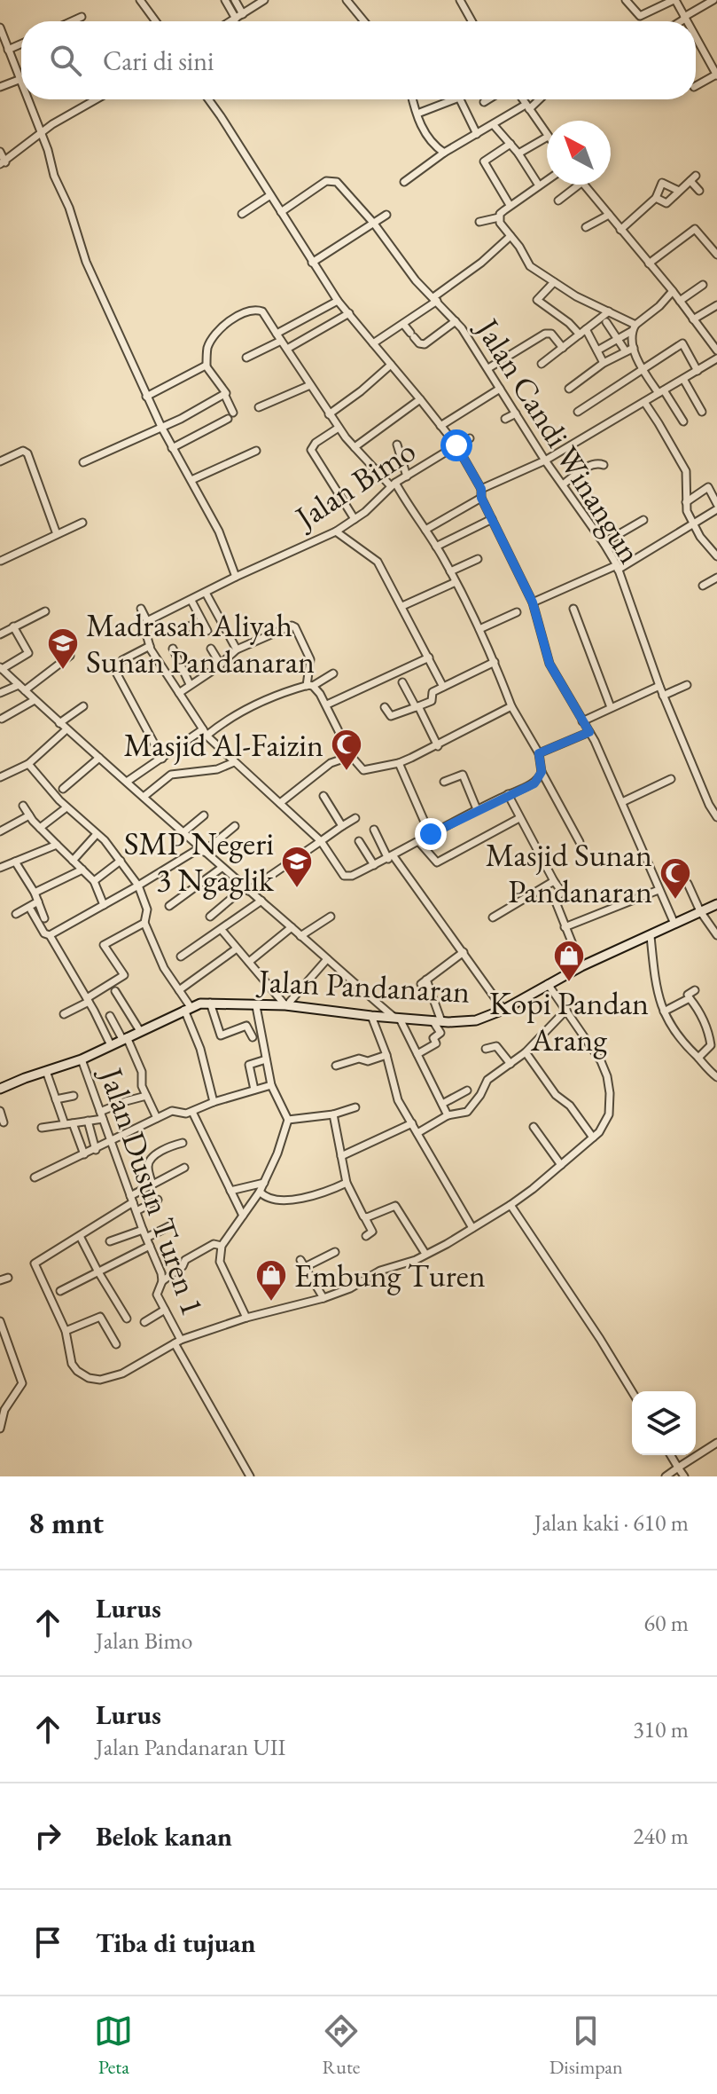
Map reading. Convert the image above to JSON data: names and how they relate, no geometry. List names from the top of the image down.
{
  "streets": {
    "main road": ["Jalan Pandanaran"],
    "street": ["Jalan Candi Winangun", "Jalan Bimo", "Jalan Dusun Turen 1"]
  },
  "crossings": [
    ["Jalan Bimo", "Jalan Pandanaran"],
    ["Jalan Pandanaran", "Jalan Dusun Turen 1"]
  ],
  "places": {
    "school or university": ["Madrasah Aliyah Sunan Pandanaran", "SMP Negeri 3 Ngaglik"],
    "mosque": ["Masjid Al-Faizin", "Masjid Sunan Pandanaran"],
    "shop": ["Kopi Pandan Arang", "Embung Turen"]
  },
  "north": "top left",
  "page": {
    "search": "Cari di sini",
    "heading": ["8 mnt", "Jalan kaki · 610 m"],
    "list": [
      ["Lurus", "Jalan Bimo", "60 m"],
      ["Lurus", "Jalan Pandanaran UII", "310 m"],
      ["Belok kanan", "240 m"],
      "Tiba di tujuan"
    ],
    "nav": ["Peta", "Rute", "Disimpan"]
  }
}
